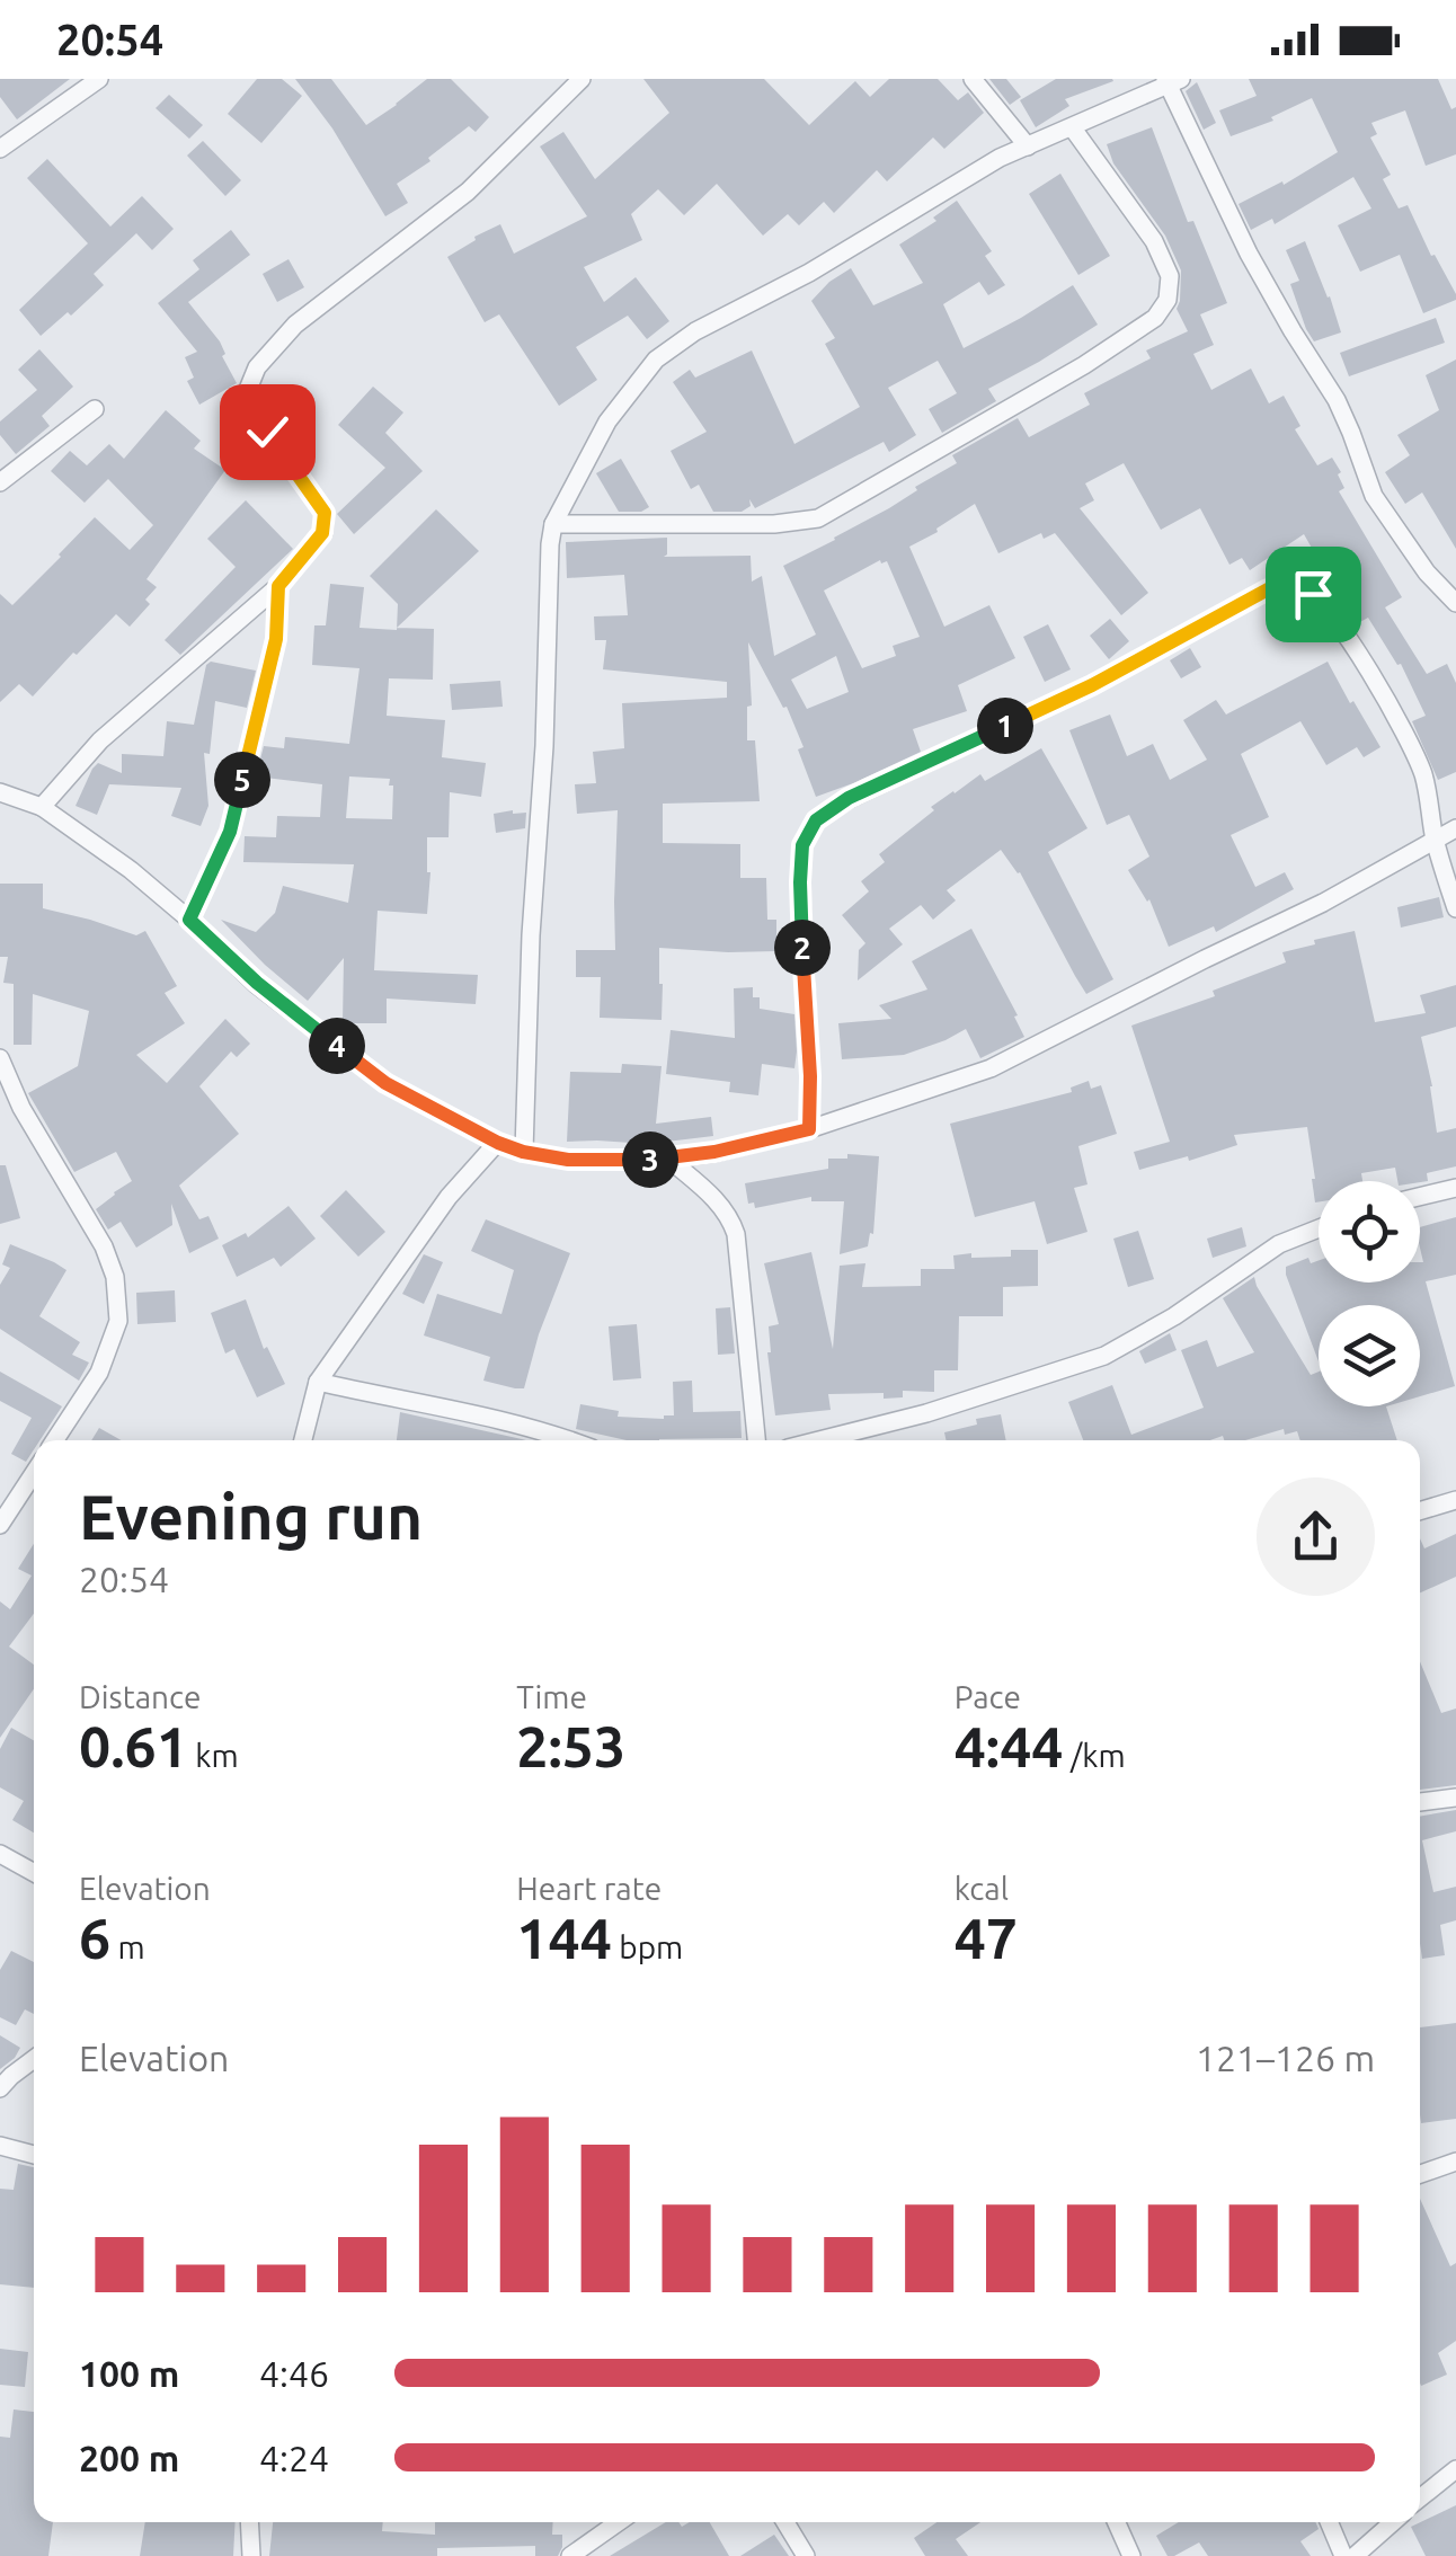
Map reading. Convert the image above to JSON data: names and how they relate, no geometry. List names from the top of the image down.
{
  "page": {
    "status": "20:54",
    "pins": [
      "1",
      "5",
      "2",
      "4",
      "3"
    ],
    "heading": ["Evening run", "20:54"],
    "stats": [
      ["Distance", "0.61 km"],
      ["Time", "2:53"],
      ["Pace", "4:44 /km"],
      ["Elevation", "6 m"],
      ["Heart rate", "144 bpm"],
      ["kcal", "47"]
    ],
    "chart": ["Elevation", "121–126 m"],
    "list": [
      {
        "name": "100 m",
        "note": "4:46"
      },
      {
        "name": "200 m",
        "note": "4:24"
      }
    ]
  }
}
